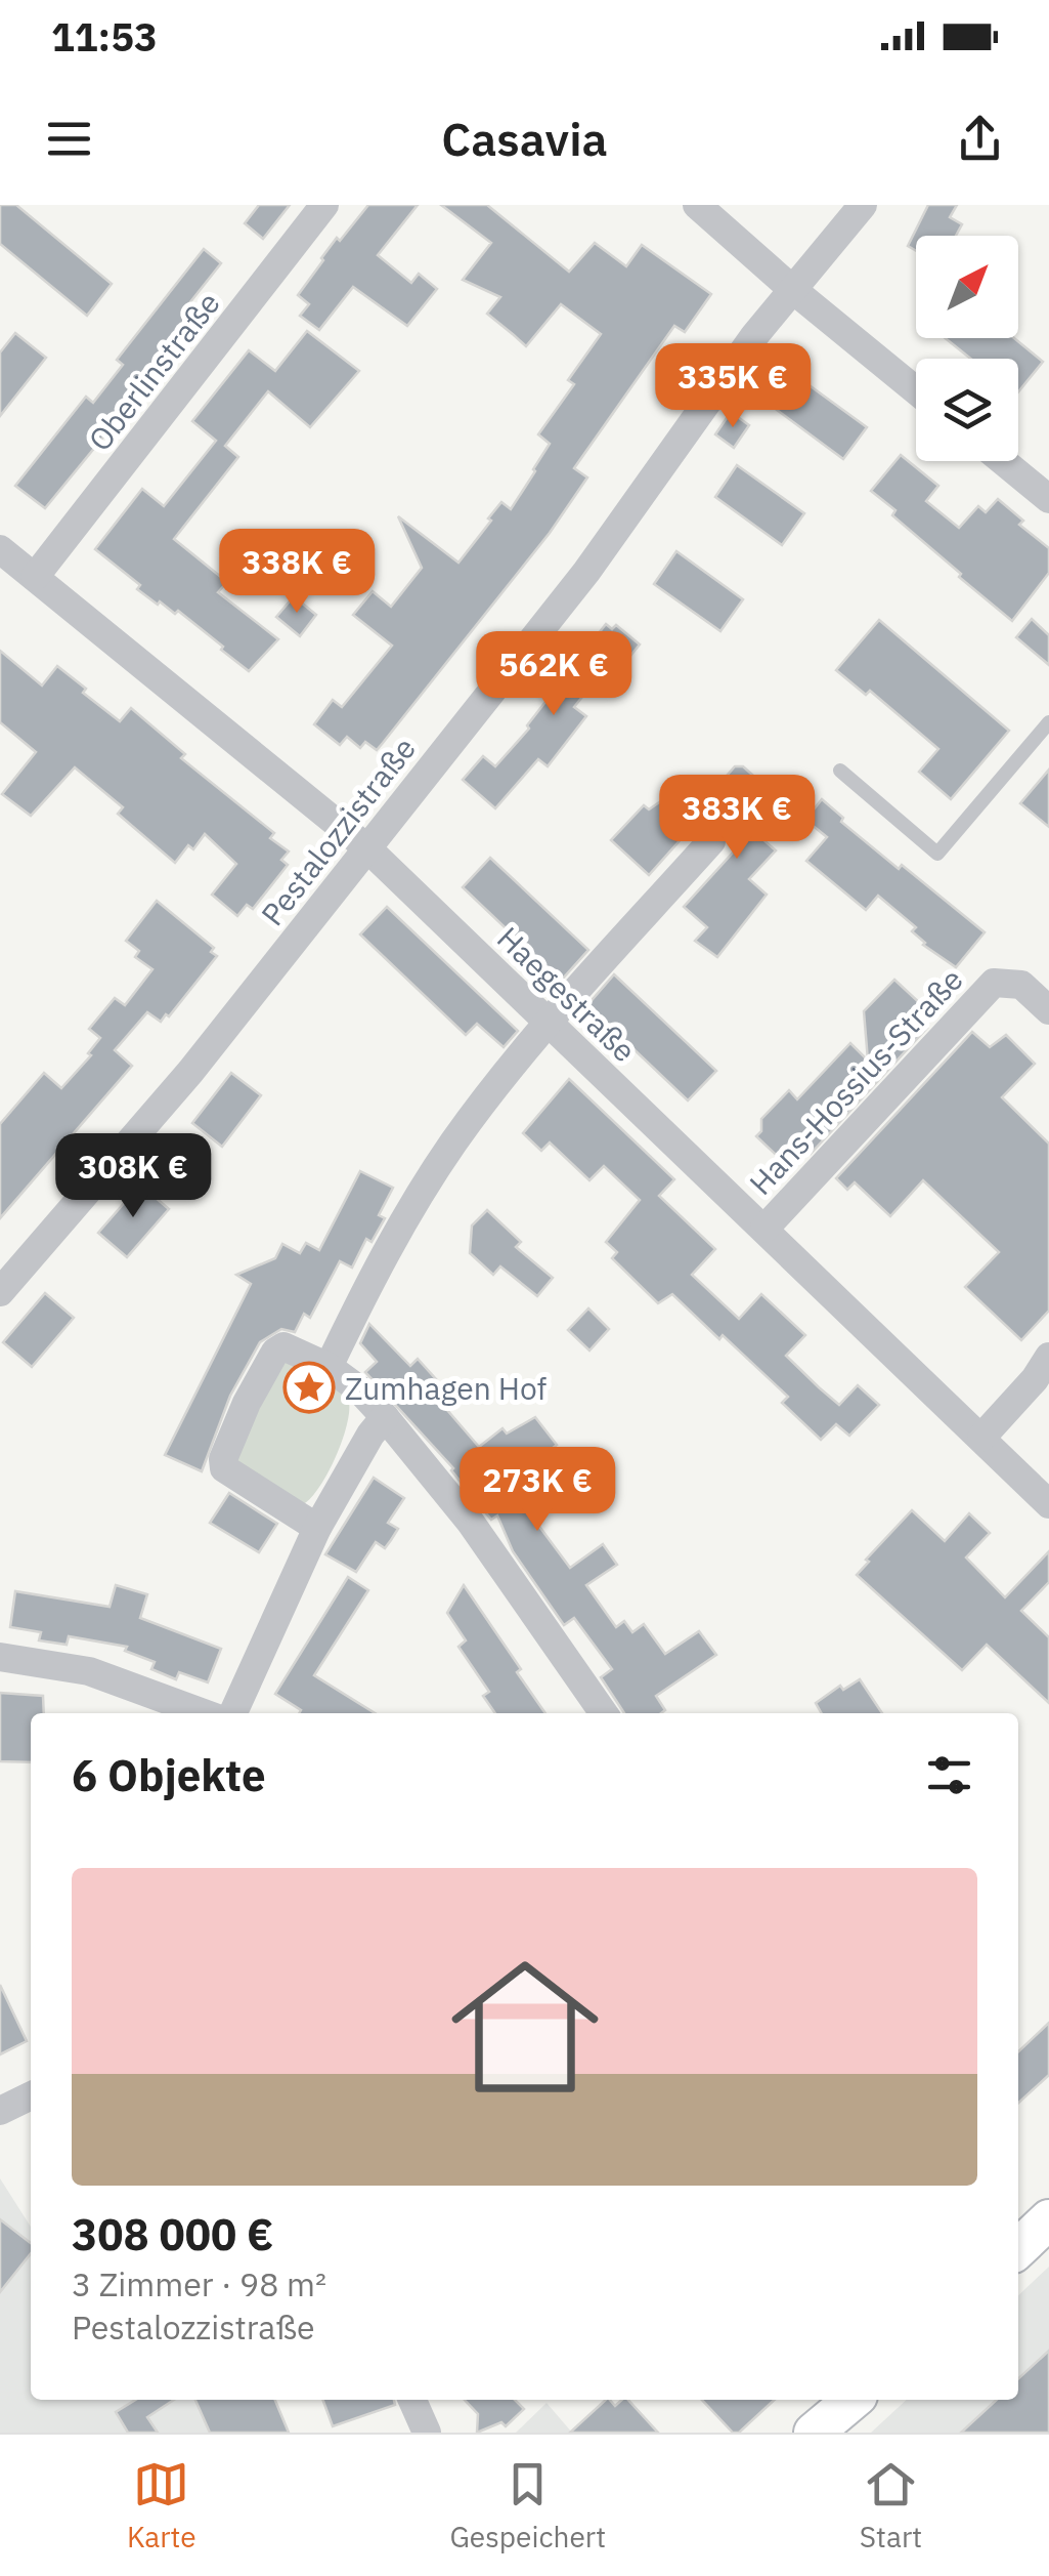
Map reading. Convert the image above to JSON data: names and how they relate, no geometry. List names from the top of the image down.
{
  "streets": {
    "street": [
      "Oberlinstraße",
      "Pestalozzistraße",
      "Haegestraße",
      "Hans-Hossius-Straße"
    ]
  },
  "crossings": [
    ["Oberlinstraße", "Haegestraße"],
    ["Pestalozzistraße", "Haegestraße"],
    ["Haegestraße", "Hans-Hossius-Straße"]
  ],
  "places": {
    "place": ["Zumhagen Hof"]
  },
  "north": "top right",
  "page": {
    "status": "11:53",
    "header": "Casavia",
    "price": [
      "335K €",
      "338K €",
      "562K €",
      "383K €",
      "308K €",
      "273K €"
    ],
    "heading": "6 Objekte",
    "list": [
      {
        "name": "308 000 €",
        "note": "3 Zimmer · 98 m² · Pestalozzistraße"
      }
    ],
    "tabs": ["Karte", "Gespeichert", "Start"]
  }
}
